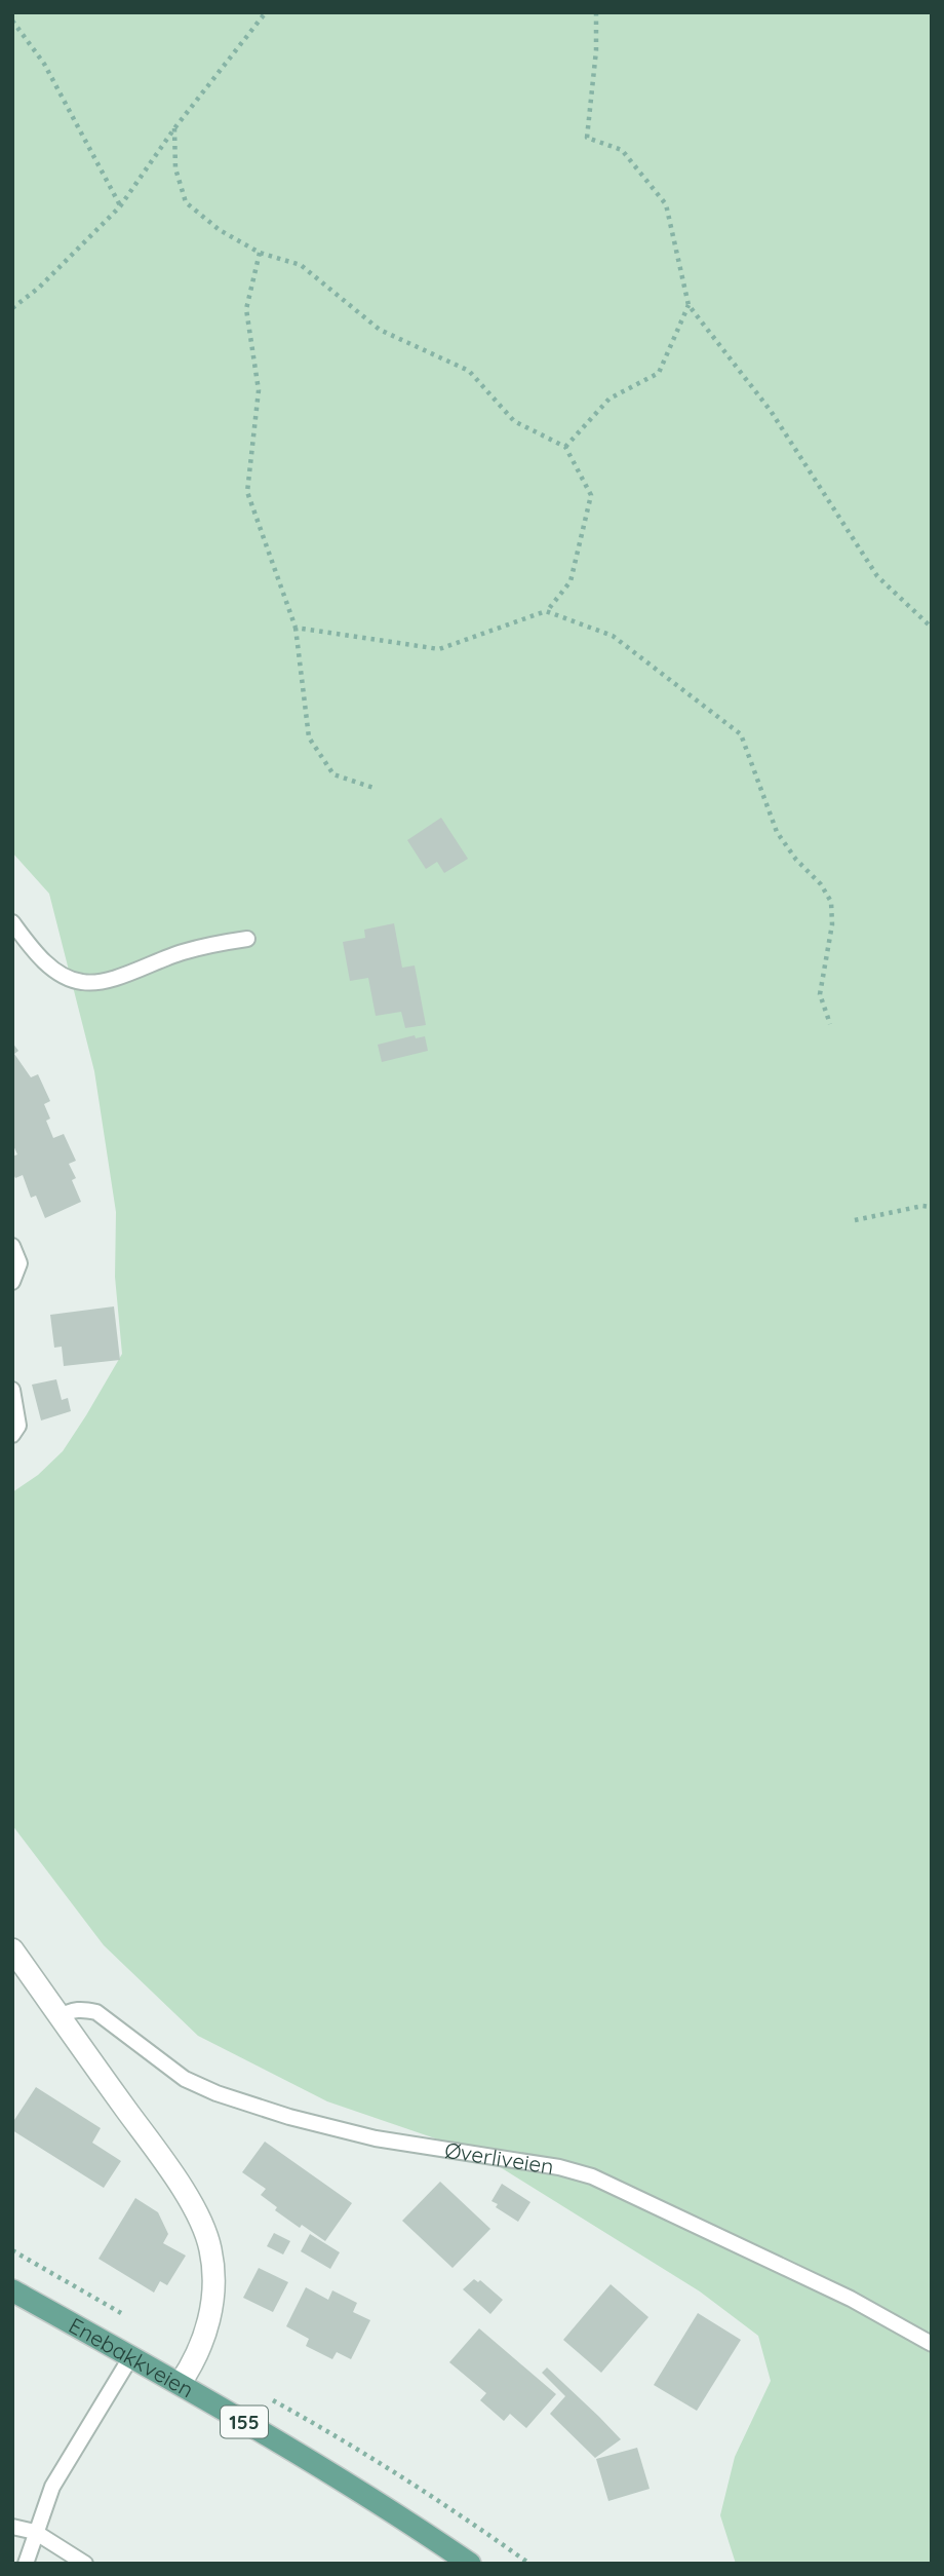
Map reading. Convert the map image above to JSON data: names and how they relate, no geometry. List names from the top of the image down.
{
  "streets": {
    "main road": ["Enebakkveien", "155"],
    "lane": ["Øverliveien"]
  }
}
